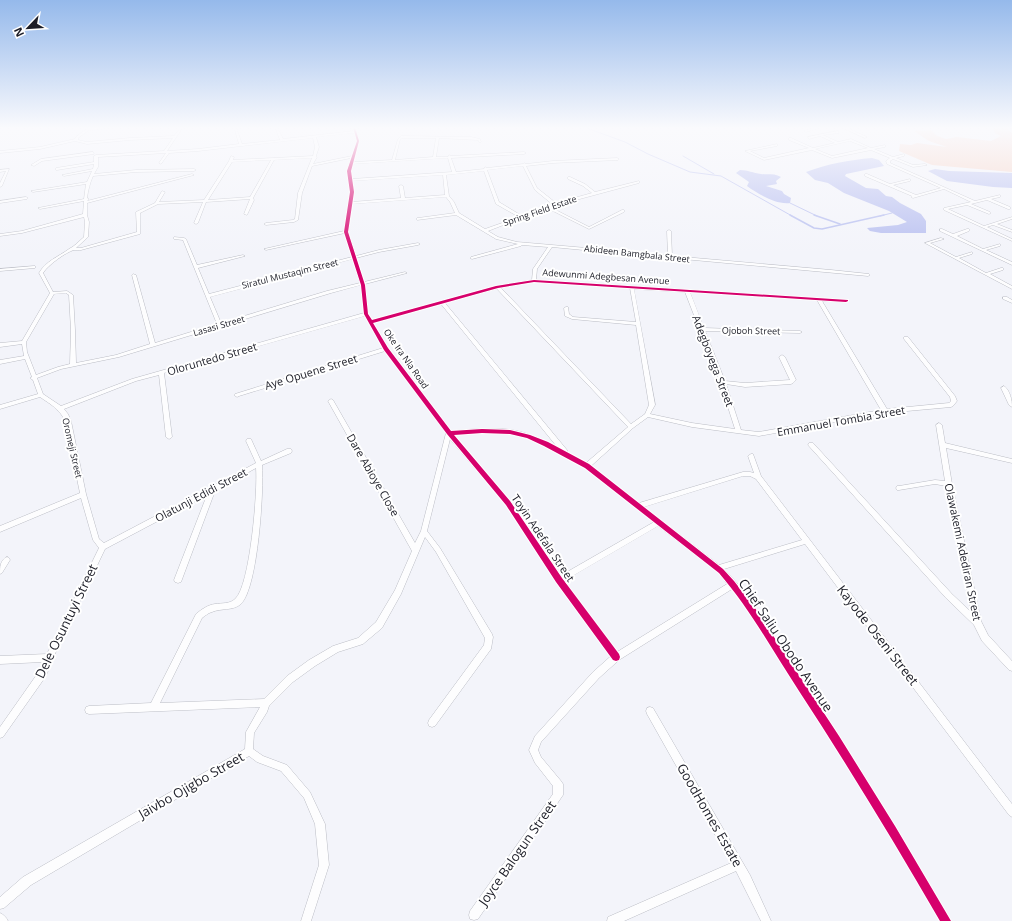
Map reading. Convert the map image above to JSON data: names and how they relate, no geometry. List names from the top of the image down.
{
  "streets": {
    "street": [
      "Spring Field Estate",
      "Abideen Bamgbala Street",
      "Siratul Mustaqim Street",
      "Adewunmi Adegbesan Avenue",
      "Lasasi Street",
      "Ojoboh Street",
      "Oloruntedo Street",
      "Oke Ira Nla Road",
      "Adegboyega Street",
      "Aye Opuene Street",
      "Emmanuel Tombia Street",
      "Oromeji Street",
      "Dare Abioye Close",
      "Olatunji Edidi Street",
      "Toyin Adefala Street",
      "Olawakemi Adediran Street",
      "Dele Osuntuyi Street",
      "Kayode Oseni Street",
      "Chief Saliu Obodo Avenue",
      "Jaivbo Ojigbo Street",
      "GoodHomes Estate",
      "Joyce Balogun Street"
    ]
  },
  "crossings": [
    ["Spring Field Estate", "Abideen Bamgbala Street"],
    ["Siratul Mustaqim Street", "Oke Ira Nla Road"],
    ["Adewunmi Adegbesan Avenue", "Oke Ira Nla Road"],
    ["Adewunmi Adegbesan Avenue", "Adegboyega Street"],
    ["Lasasi Street", "Oke Ira Nla Road"],
    ["Ojoboh Street", "Adegboyega Street"],
    ["Oloruntedo Street", "Oke Ira Nla Road"],
    ["Oloruntedo Street", "Oromeji Street"],
    ["Oke Ira Nla Road", "Aye Opuene Street"],
    ["Oke Ira Nla Road", "Toyin Adefala Street"],
    ["Oke Ira Nla Road", "Chief Saliu Obodo Avenue"],
    ["Oke Ira Nla Road", "Jaivbo Ojigbo Street"],
    ["Adegboyega Street", "Emmanuel Tombia Street"],
    ["Oromeji Street", "Olatunji Edidi Street"],
    ["Oromeji Street", "Dele Osuntuyi Street"],
    ["Dare Abioye Close", "Jaivbo Ojigbo Street"],
    ["Olatunji Edidi Street", "Dele Osuntuyi Street"],
    ["Toyin Adefala Street", "Chief Saliu Obodo Avenue"],
    ["Toyin Adefala Street", "Jaivbo Ojigbo Street"],
    ["Toyin Adefala Street", "Joyce Balogun Street"],
    ["Chief Saliu Obodo Avenue", "Jaivbo Ojigbo Street"],
    ["Chief Saliu Obodo Avenue", "Joyce Balogun Street"]
  ],
  "north": "bottom left"
}
